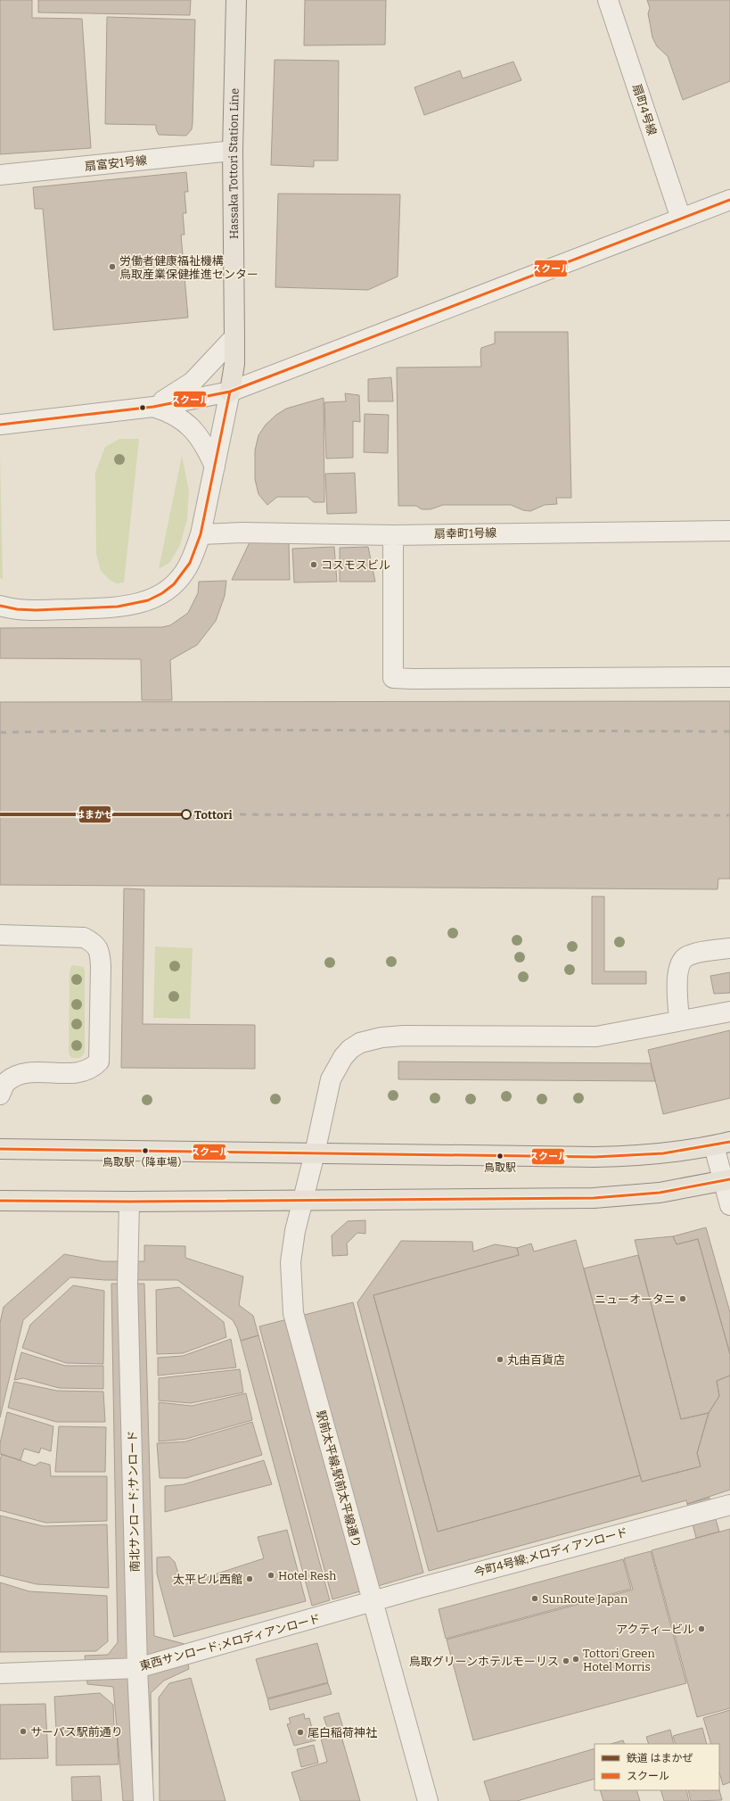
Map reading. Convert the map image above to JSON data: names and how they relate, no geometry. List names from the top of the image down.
{
  "streets": {
    "main road": ["Hassaka Tottori Station Line"],
    "street": [
      "扇町4号線",
      "扇富安1号線",
      "扇幸町1号線",
      "駅前太平線;駅前太平線通り",
      "南北サンロード;サンロード",
      "今町4号線;メロディアンロード",
      "東西サンロード;メロディアンロード"
    ]
  },
  "crossings": [
    ["扇富安1号線", "Hassaka Tottori Station Line"],
    ["駅前太平線;駅前太平線通り", "今町4号線;メロディアンロード"],
    ["駅前太平線;駅前太平線通り", "東西サンロード;メロディアンロード"],
    ["南北サンロード;サンロード", "東西サンロード;メロディアンロード"],
    ["今町4号線;メロディアンロード", "東西サンロード;メロディアンロード"]
  ],
  "places": [
    "労働者健康福祉機構 鳥取産業保健推進センター",
    "コスモスビル",
    "Tottori",
    "鳥取駅（降車場）",
    "鳥取駅",
    "ニューオータニ",
    "丸由百貨店",
    "Hotel Resh",
    "太平ビル西館",
    "SunRoute Japan",
    "アクティ―ビル",
    "Tottori Green Hotel Morris",
    "鳥取グリーンホテルモーリス",
    "サーパス駅前通り",
    "尾白稲荷神社"
  ],
  "lines": ["transit line スクール", "rail line はまかぜ"],
  "legend": ["鉄道 はまかぜ", "スクール"]
}
